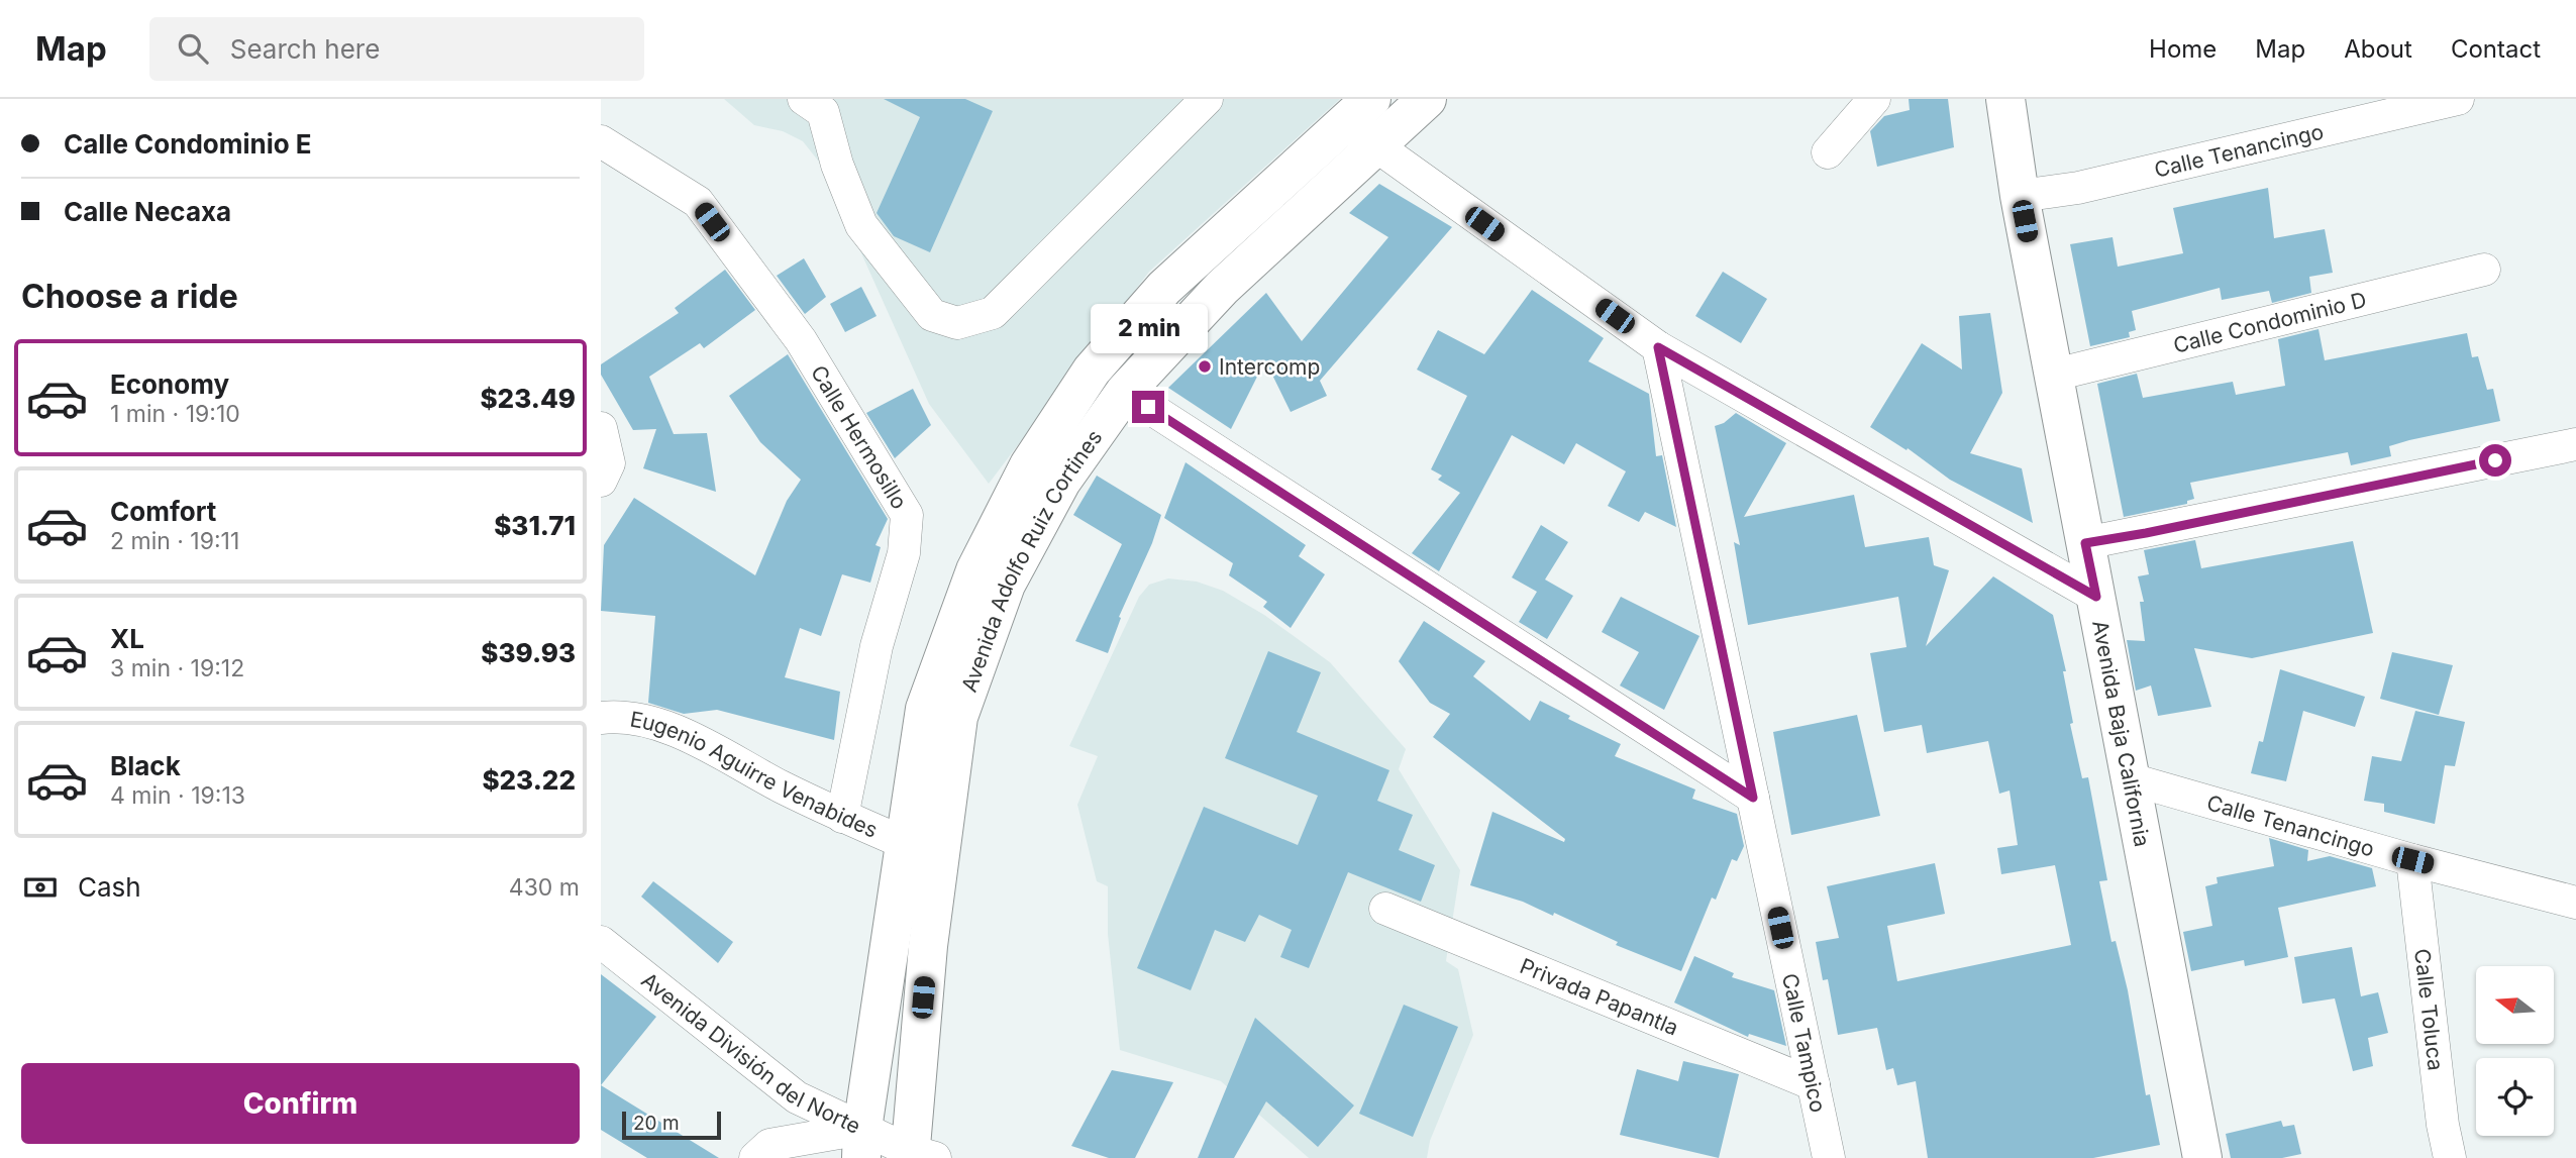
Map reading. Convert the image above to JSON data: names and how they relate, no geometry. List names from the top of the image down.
{
  "streets": {
    "main road": ["Avenida Adolfo Ruiz Cortines", "Avenida Baja California"],
    "street": [
      "Calle Tenancingo",
      "Calle Condominio D",
      "Calle Hermosillo",
      "Eugenio Aguirre Venabides",
      "Privada Papantla",
      "Calle Toluca",
      "Calle Tampico",
      "Avenida División del Norte"
    ]
  },
  "crossings": [
    ["Calle Tenancingo", "Avenida Baja California"],
    ["Calle Tenancingo", "Calle Toluca"],
    ["Calle Condominio D", "Avenida Baja California"],
    ["Calle Hermosillo", "Eugenio Aguirre Venabides"],
    ["Avenida Adolfo Ruiz Cortines", "Eugenio Aguirre Venabides"],
    ["Avenida Adolfo Ruiz Cortines", "Avenida División del Norte"],
    ["Privada Papantla", "Calle Tampico"]
  ],
  "places": ["Intercomp"],
  "scale_bar": "20 m",
  "north": "left",
  "page": {
    "header": "Map",
    "search": "Search here",
    "nav": [
      "Home",
      "Map",
      "About",
      "Contact"
    ],
    "banner": ["Calle Condominio E", "Calle Necaxa"],
    "heading": "Choose a ride",
    "bubble": "2 min",
    "list": [
      {
        "name": "Economy",
        "note": "1 min · 19:10",
        "value": "$23.49"
      },
      {
        "name": "Comfort",
        "note": "2 min · 19:11",
        "value": "$31.71"
      },
      {
        "name": "XL",
        "note": "3 min · 19:12",
        "value": "$39.93"
      },
      {
        "name": "Black",
        "note": "4 min · 19:13",
        "value": "$23.22"
      }
    ],
    "pay": ["Cash", "430 m"],
    "buttons": "Confirm",
    "scale": "20 m"
  }
}
